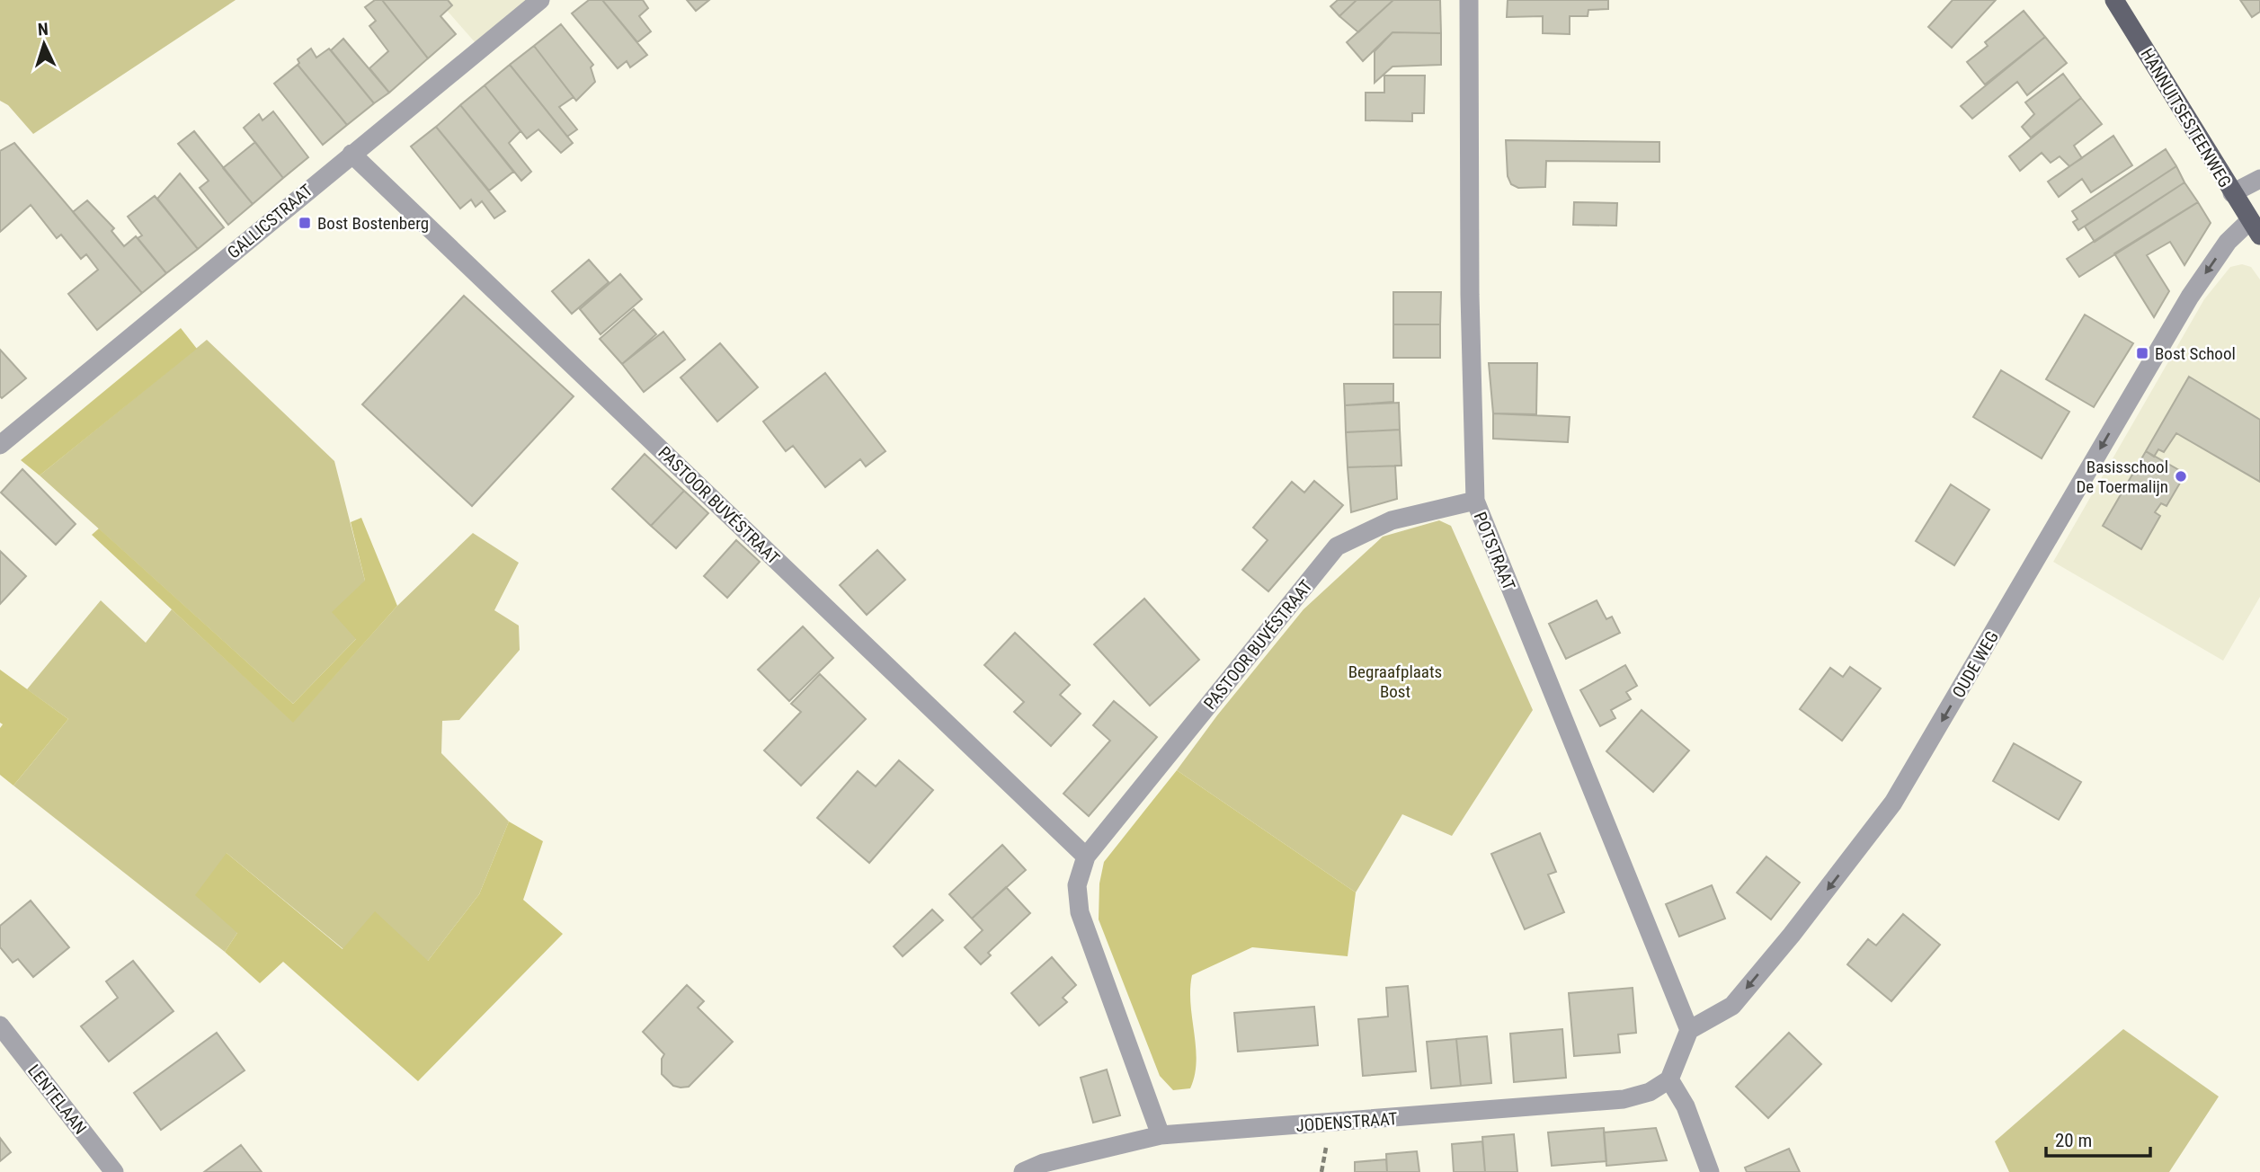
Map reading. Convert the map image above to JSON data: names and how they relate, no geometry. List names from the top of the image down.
{
  "streets": {
    "main road": ["HANNUITSESTEENWEG"],
    "street": [
      "GALLICSTRAAT",
      "PASTOOR BUVÉSTRAAT",
      "POTSTRAAT",
      "OUDE WEG",
      "LENTELAAN",
      "JODENSTRAAT"
    ]
  },
  "crossings": [
    ["HANNUITSESTEENWEG", "OUDE WEG"],
    ["GALLICSTRAAT", "PASTOOR BUVÉSTRAAT"],
    ["PASTOOR BUVÉSTRAAT", "POTSTRAAT"],
    ["PASTOOR BUVÉSTRAAT", "JODENSTRAAT"],
    ["POTSTRAAT", "OUDE WEG"]
  ],
  "one_way": ["OUDE WEG"],
  "parks": ["Begraafplaats Bost"],
  "places": {
    "transit": ["Bost Bostenberg", "Bost School"],
    "other": ["Basisschool De Toermalijn"]
  },
  "scale_bar": "20 m",
  "north": "top"
}
